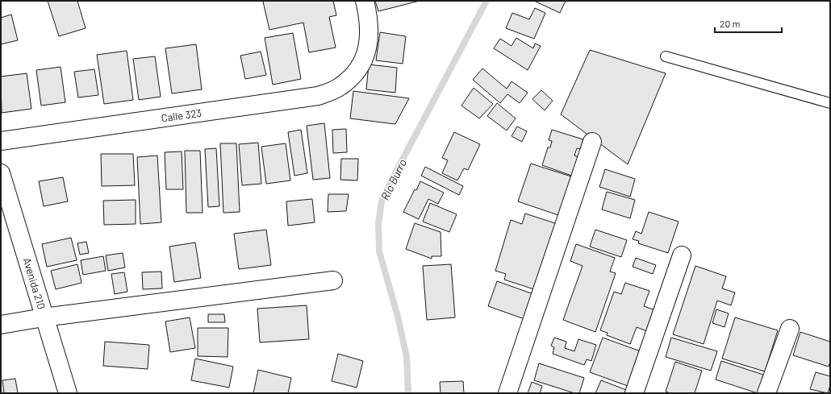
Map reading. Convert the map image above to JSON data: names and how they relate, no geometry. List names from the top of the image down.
{
  "streets": {
    "street": ["Calle 323", "Avenida 210"]
  },
  "water": ["Rio Burro"],
  "scale_bar": "20 m"
}
